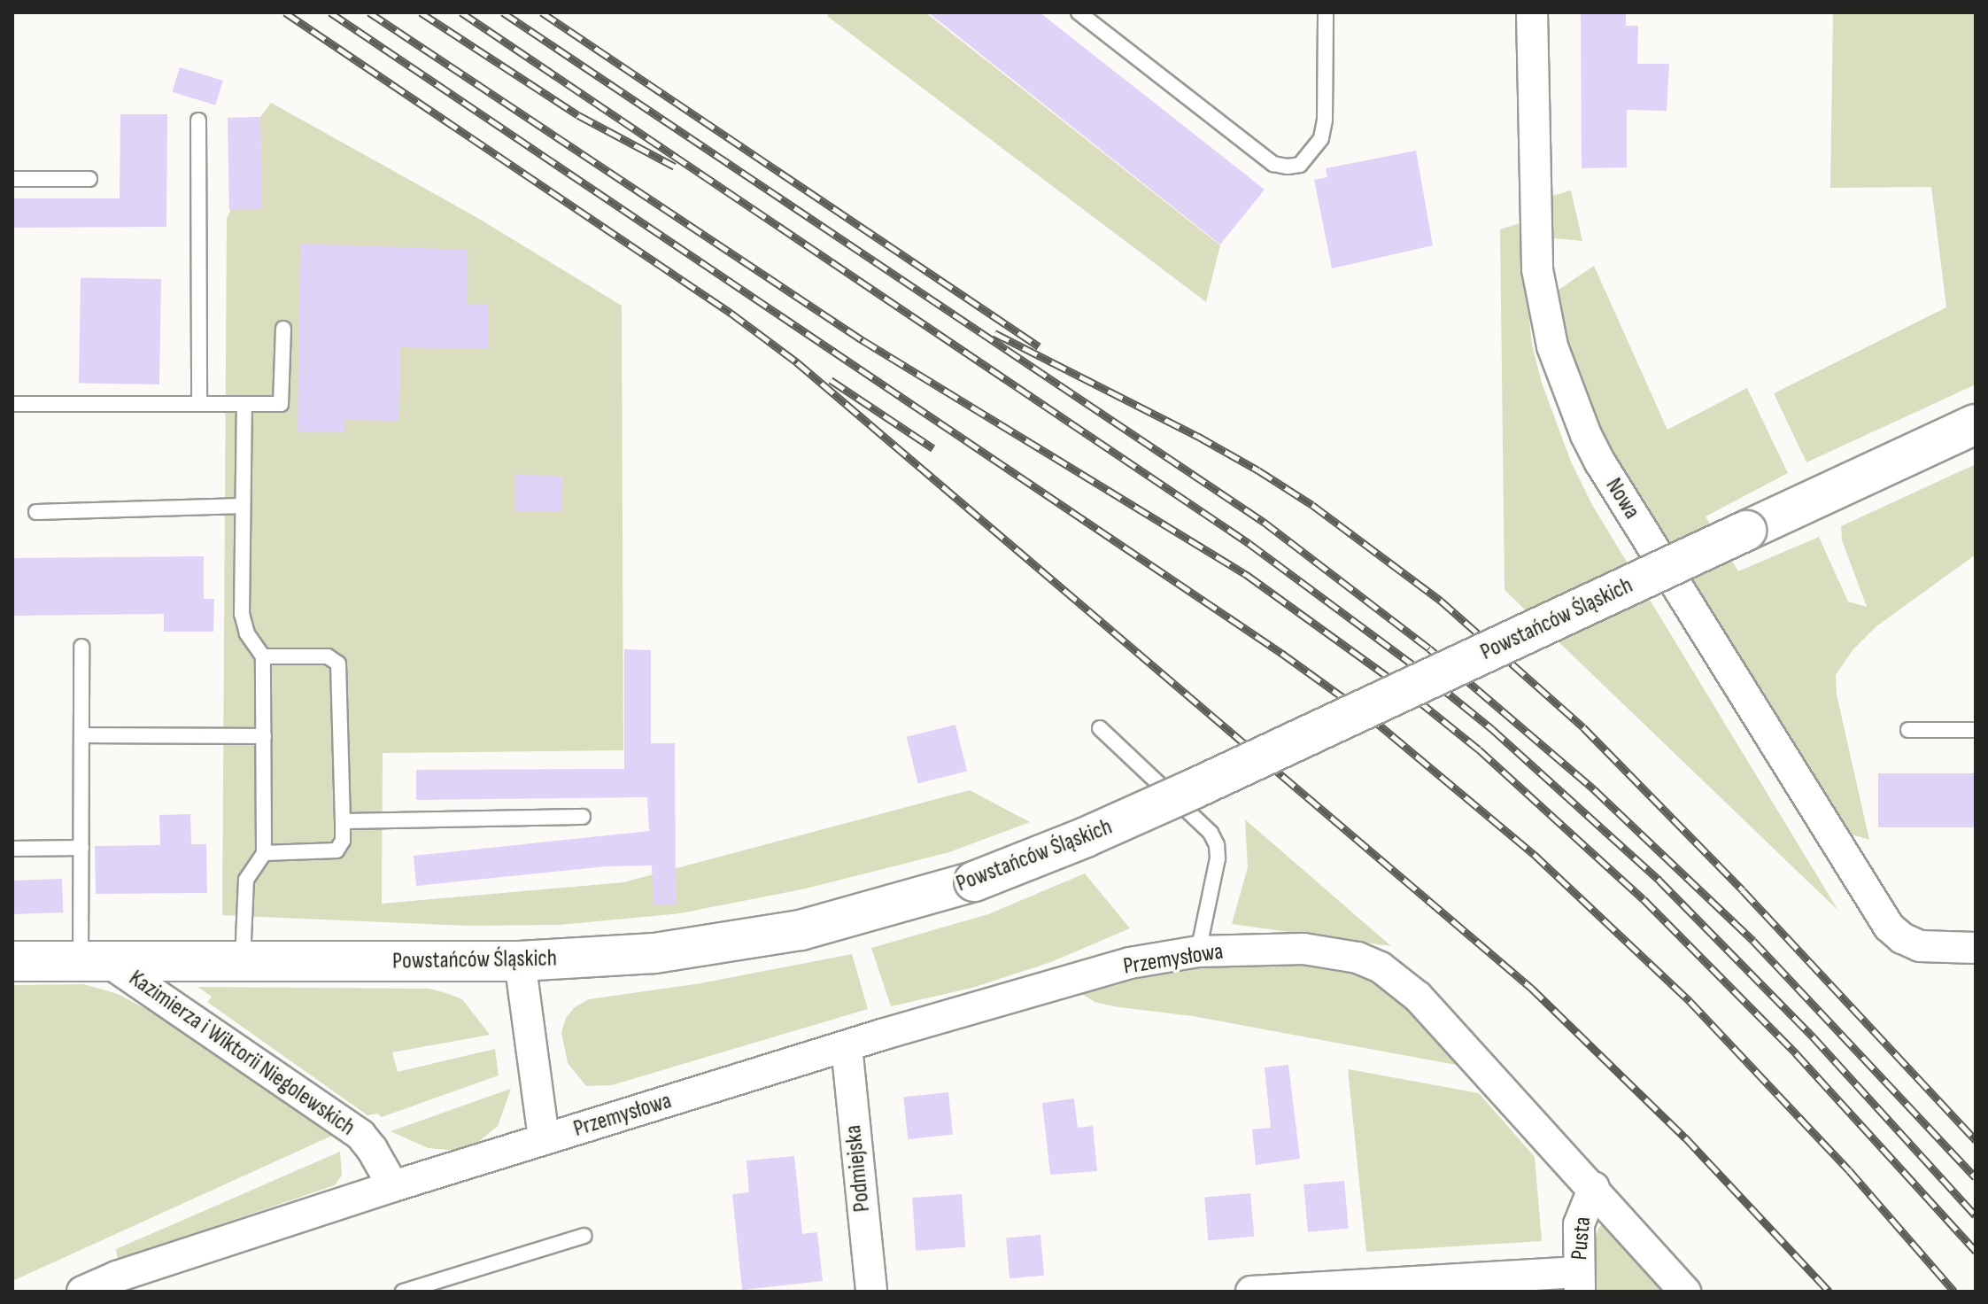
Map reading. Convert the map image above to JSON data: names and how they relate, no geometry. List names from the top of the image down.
{
  "streets": {
    "main road": ["Powstańców Śląskich"],
    "street": [
      "Nowa",
      "Przemysłowa",
      "Kazimierza i Wiktorii Niegolewskich",
      "Podmiejska",
      "Pusta"
    ]
  },
  "crossings": [
    ["Powstańców Śląskich", "Kazimierza i Wiktorii Niegolewskich"],
    ["Przemysłowa", "Podmiejska"],
    ["Przemysłowa", "Pusta"]
  ]
}
